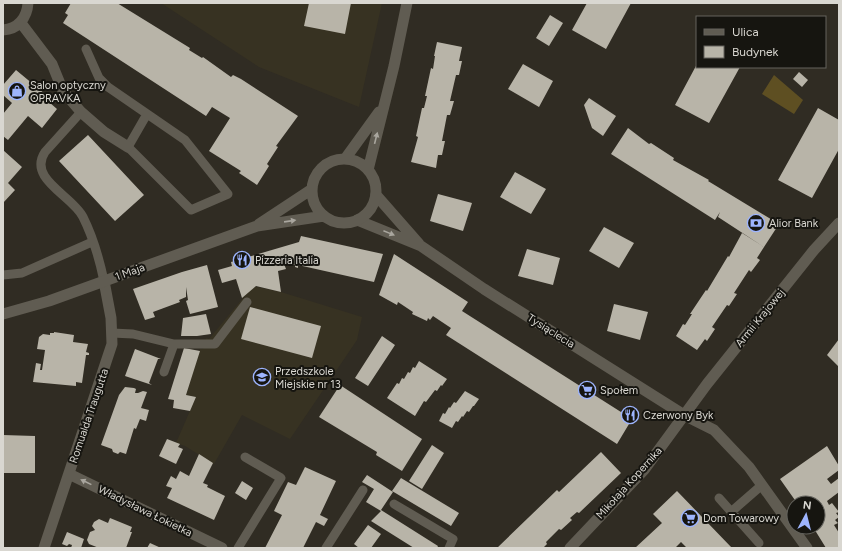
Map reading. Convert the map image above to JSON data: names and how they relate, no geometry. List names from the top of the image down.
{
  "streets": {
    "street": [
      "1 Maja",
      "Armii Krajowej",
      "Tysiąclecia",
      "Romualda Traugutta",
      "Mikołaja Kopernika",
      "Władysława Łokietka"
    ]
  },
  "crossings": [
    ["1 Maja", "Romualda Traugutta"],
    ["Armii Krajowej", "Tysiąclecia"],
    ["Armii Krajowej", "Mikołaja Kopernika"],
    ["Tysiąclecia", "Mikołaja Kopernika"],
    ["Romualda Traugutta", "Władysława Łokietka"]
  ],
  "one_way": ["Władysława Łokietka"],
  "places": {
    "shop": ["Salon optyczny OPRAVKA"],
    "bank": ["Alior Bank"],
    "restaurant": ["Pizzeria Italia", "Czerwony Byk"],
    "school or university": ["Przedszkole Miejskie nr 13"],
    "supermarket": ["Społem", "Dom Towarowy"]
  },
  "legend": ["Ulica", "Budynek"],
  "north": "top"
}
